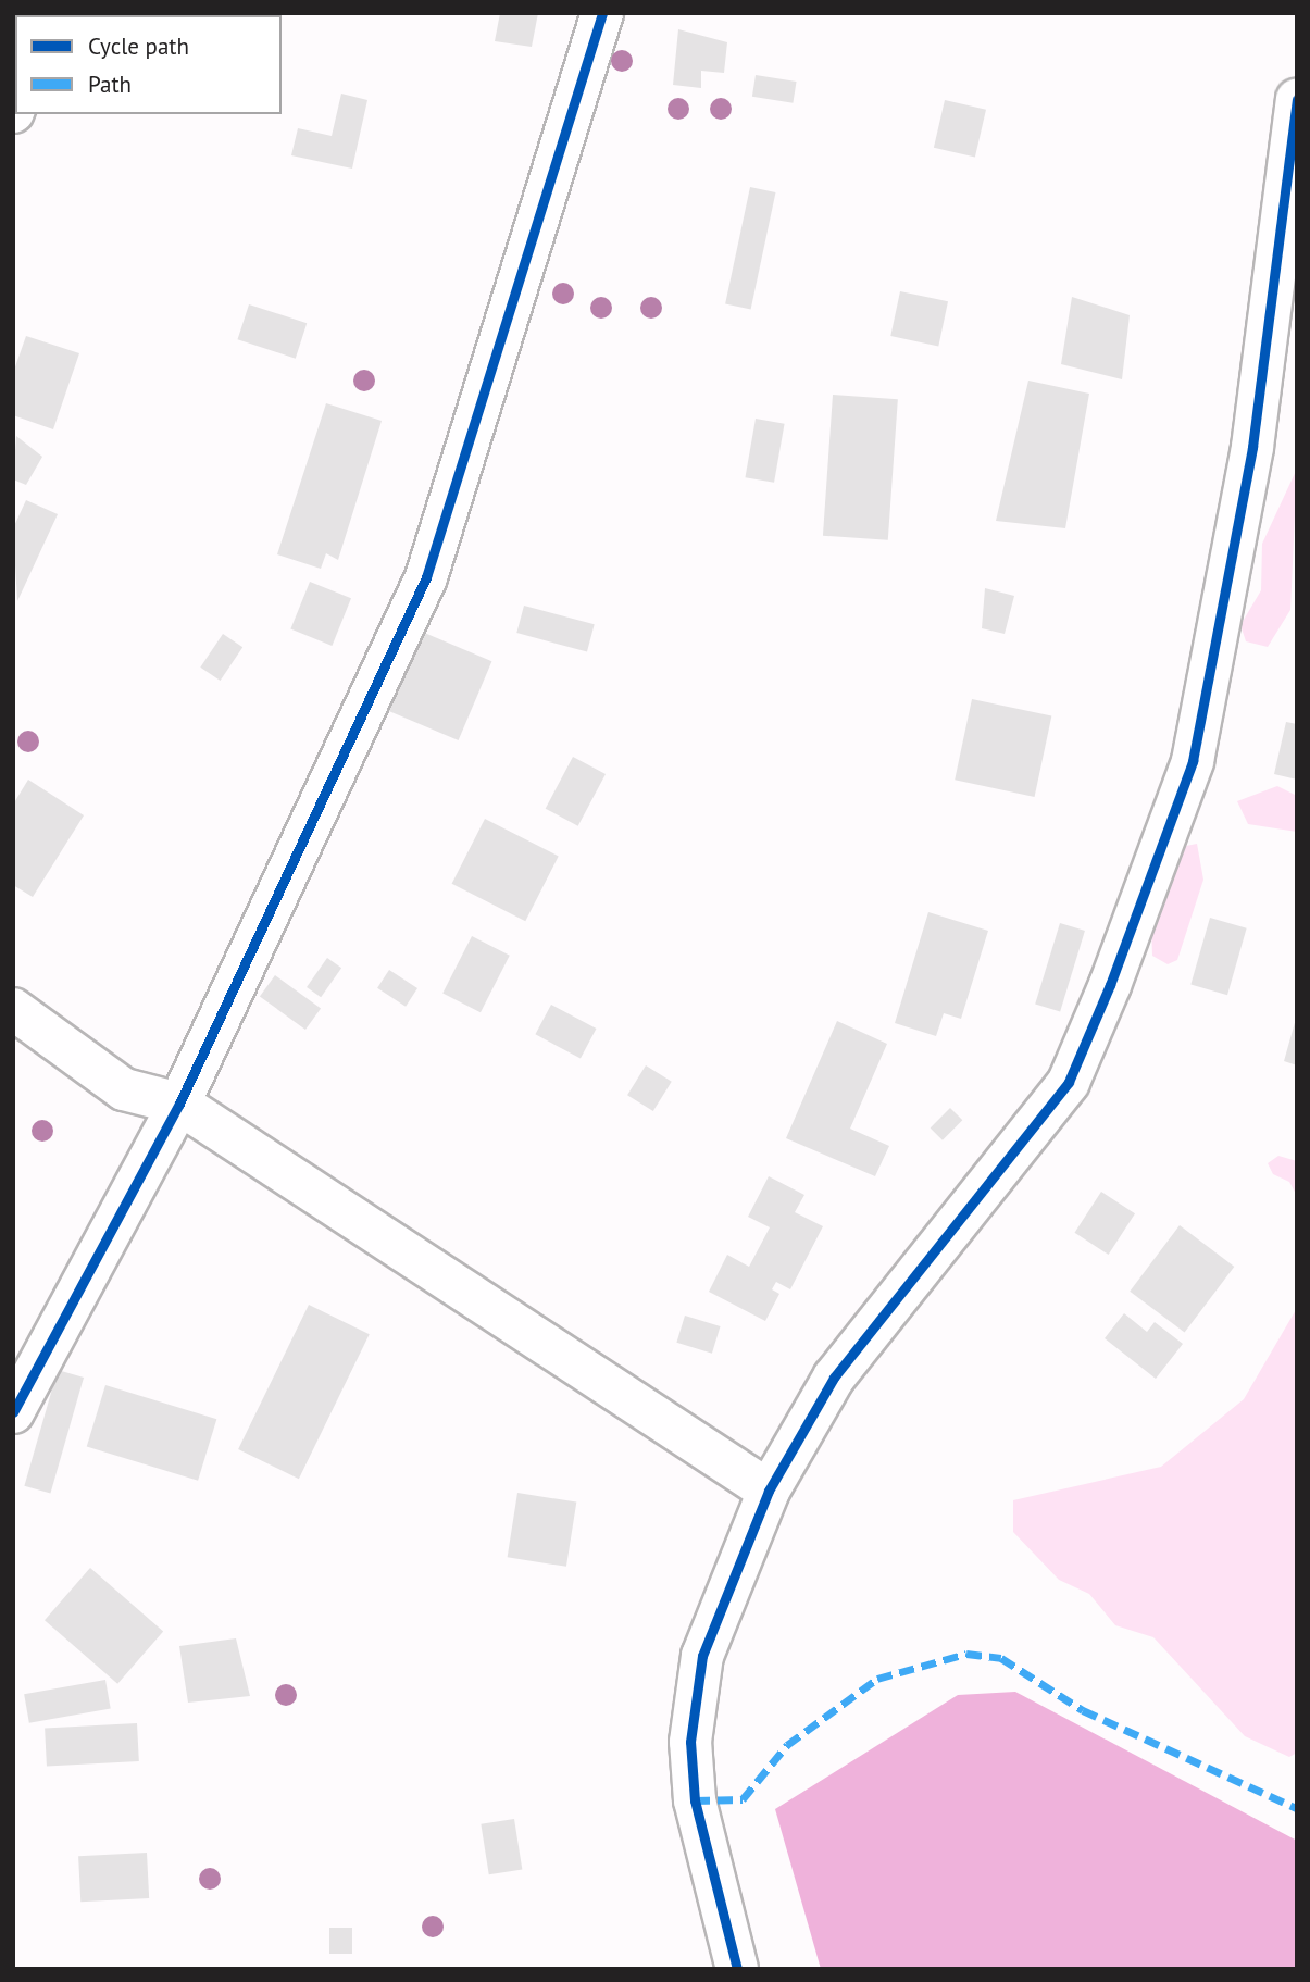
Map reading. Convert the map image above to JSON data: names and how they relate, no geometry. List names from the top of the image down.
{
  "legend": ["Cycle path", "Path"]
}
